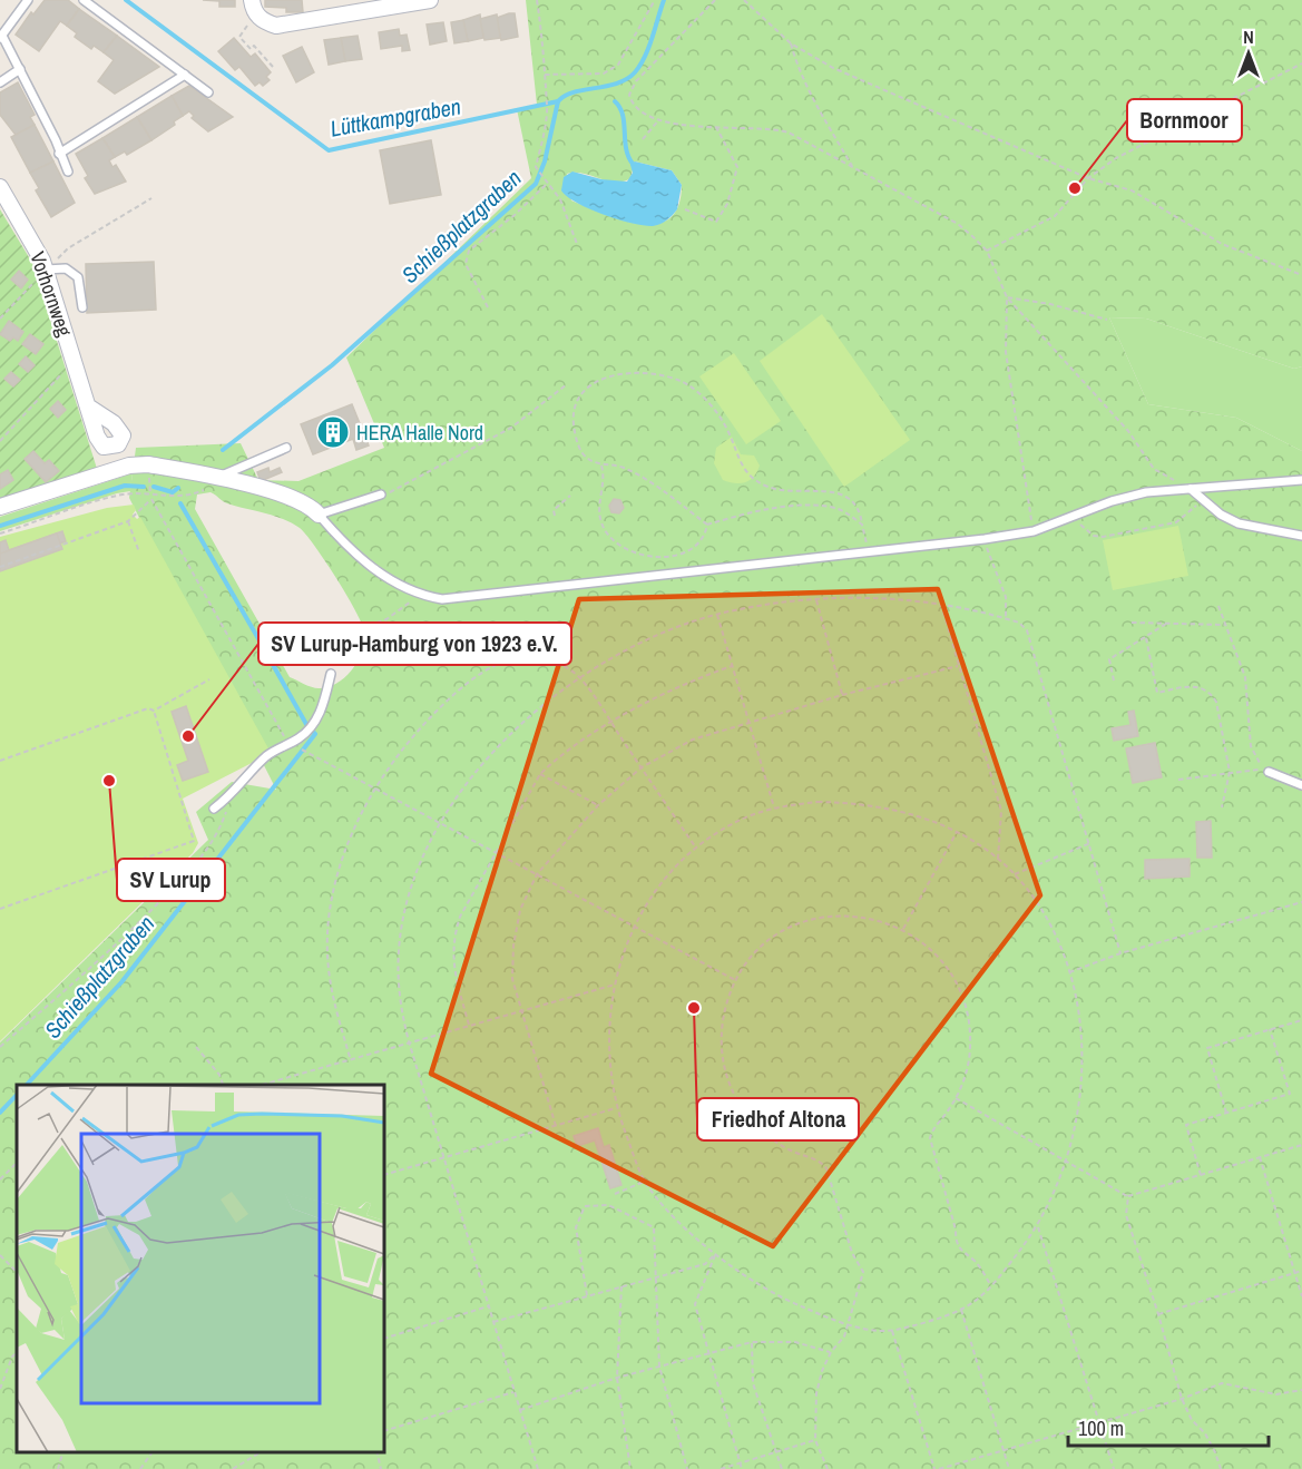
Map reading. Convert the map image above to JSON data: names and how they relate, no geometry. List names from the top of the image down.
{
  "streets": {
    "street": ["Vorhornweg"]
  },
  "water": ["Lüttkampgraben", "Schießplatzgraben"],
  "places": {
    "other": [
      "Bornmoor",
      "SV Lurup-Hamburg von 1923 e.V.",
      "SV Lurup",
      "Friedhof Altona"
    ],
    "building": ["HERA Halle Nord"]
  },
  "scale_bar": "100 m",
  "north": "top"
}
